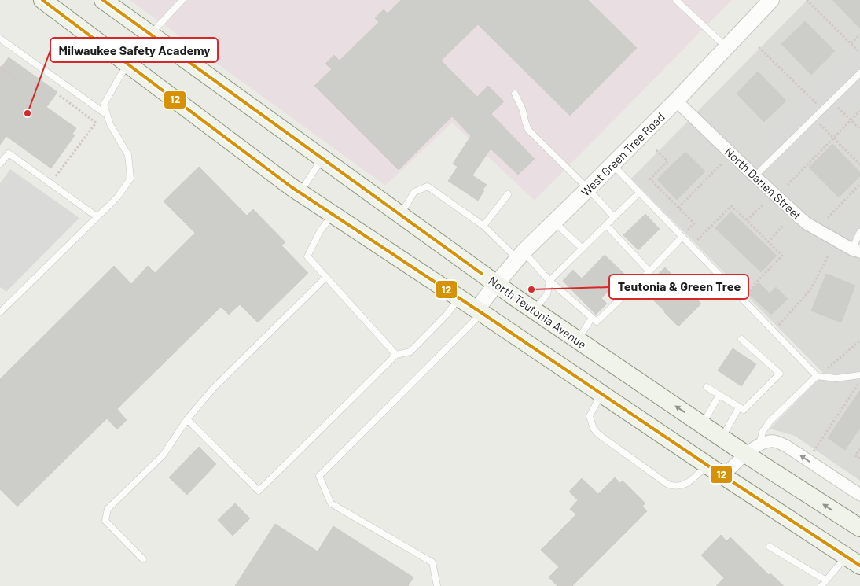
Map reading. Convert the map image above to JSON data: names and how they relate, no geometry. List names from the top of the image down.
{
  "streets": {
    "main road": ["North Teutonia Avenue"],
    "street": ["West Green Tree Road", "North Darien Street"]
  },
  "crossings": [
    ["West Green Tree Road", "North Darien Street"],
    ["West Green Tree Road", "North Teutonia Avenue"]
  ],
  "places": ["Milwaukee Safety Academy", "Teutonia & Green Tree"],
  "lines": ["transit line 12"]
}
